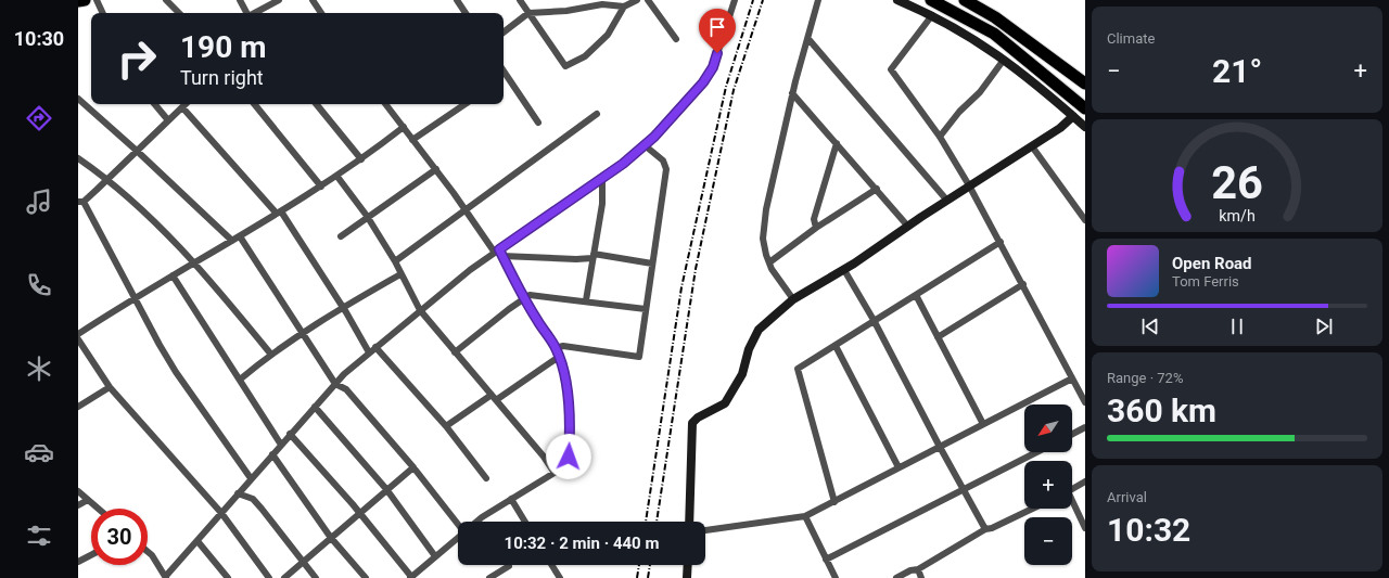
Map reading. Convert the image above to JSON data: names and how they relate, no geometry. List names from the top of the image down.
{
  "north": "bottom left",
  "page": {
    "tabs": "10:30",
    "tile": [
      "Climate",
      ["Range · 72%", "360 km"],
      ["Arrival", "10:32"]
    ],
    "turn": ["190 m", "Turn right"],
    "heat": ["−", "21°", "+"],
    "song": ["Open Road", "Tom Ferris"],
    "map_buttons": ["+", "−"],
    "limit": "30",
    "trip": "10:32 · 2 min · 440 m",
    "gauge": ["26", "km/h"]
  }
}
